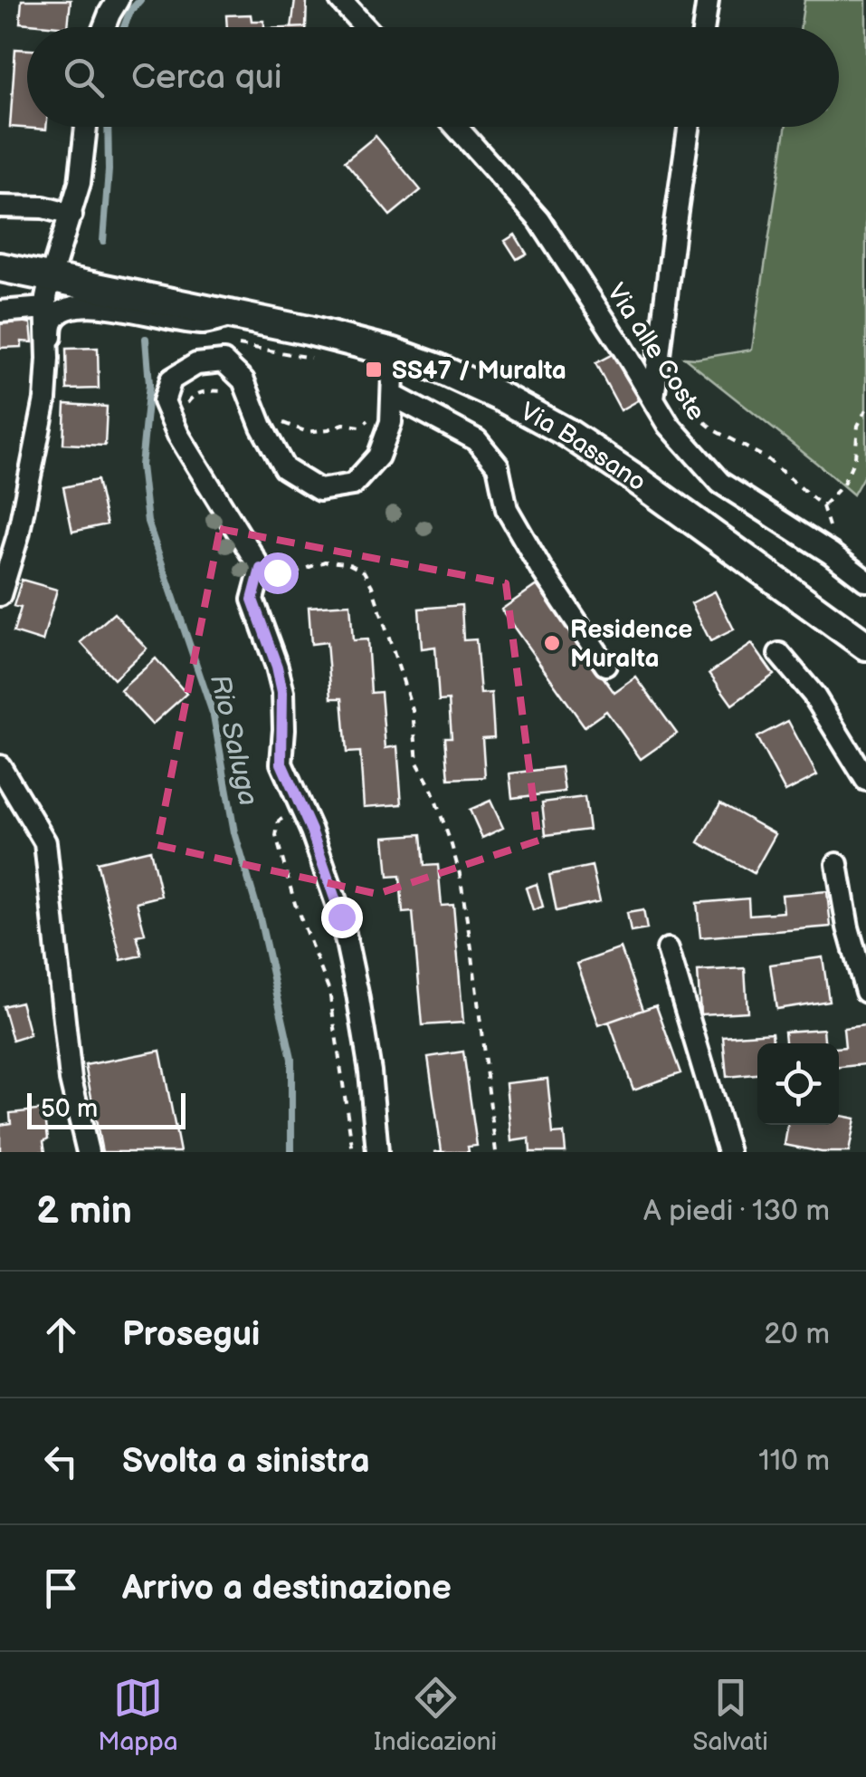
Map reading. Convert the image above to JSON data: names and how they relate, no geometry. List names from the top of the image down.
{
  "streets": {
    "main road": ["Via Bassano"],
    "street": ["Via alle Coste"]
  },
  "water": ["Rio Saluga"],
  "places": {
    "transit": ["SS47 / Muralta"],
    "other": ["Residence Muralta"]
  },
  "scale_bar": "50 m",
  "page": {
    "search": "Cerca qui",
    "scale": "50 m",
    "heading": ["2 min", "A piedi · 130 m"],
    "list": [
      ["Prosegui", "20 m"],
      ["Svolta a sinistra", "110 m"],
      "Arrivo a destinazione"
    ],
    "nav": ["Mappa", "Indicazioni", "Salvati"]
  }
}
